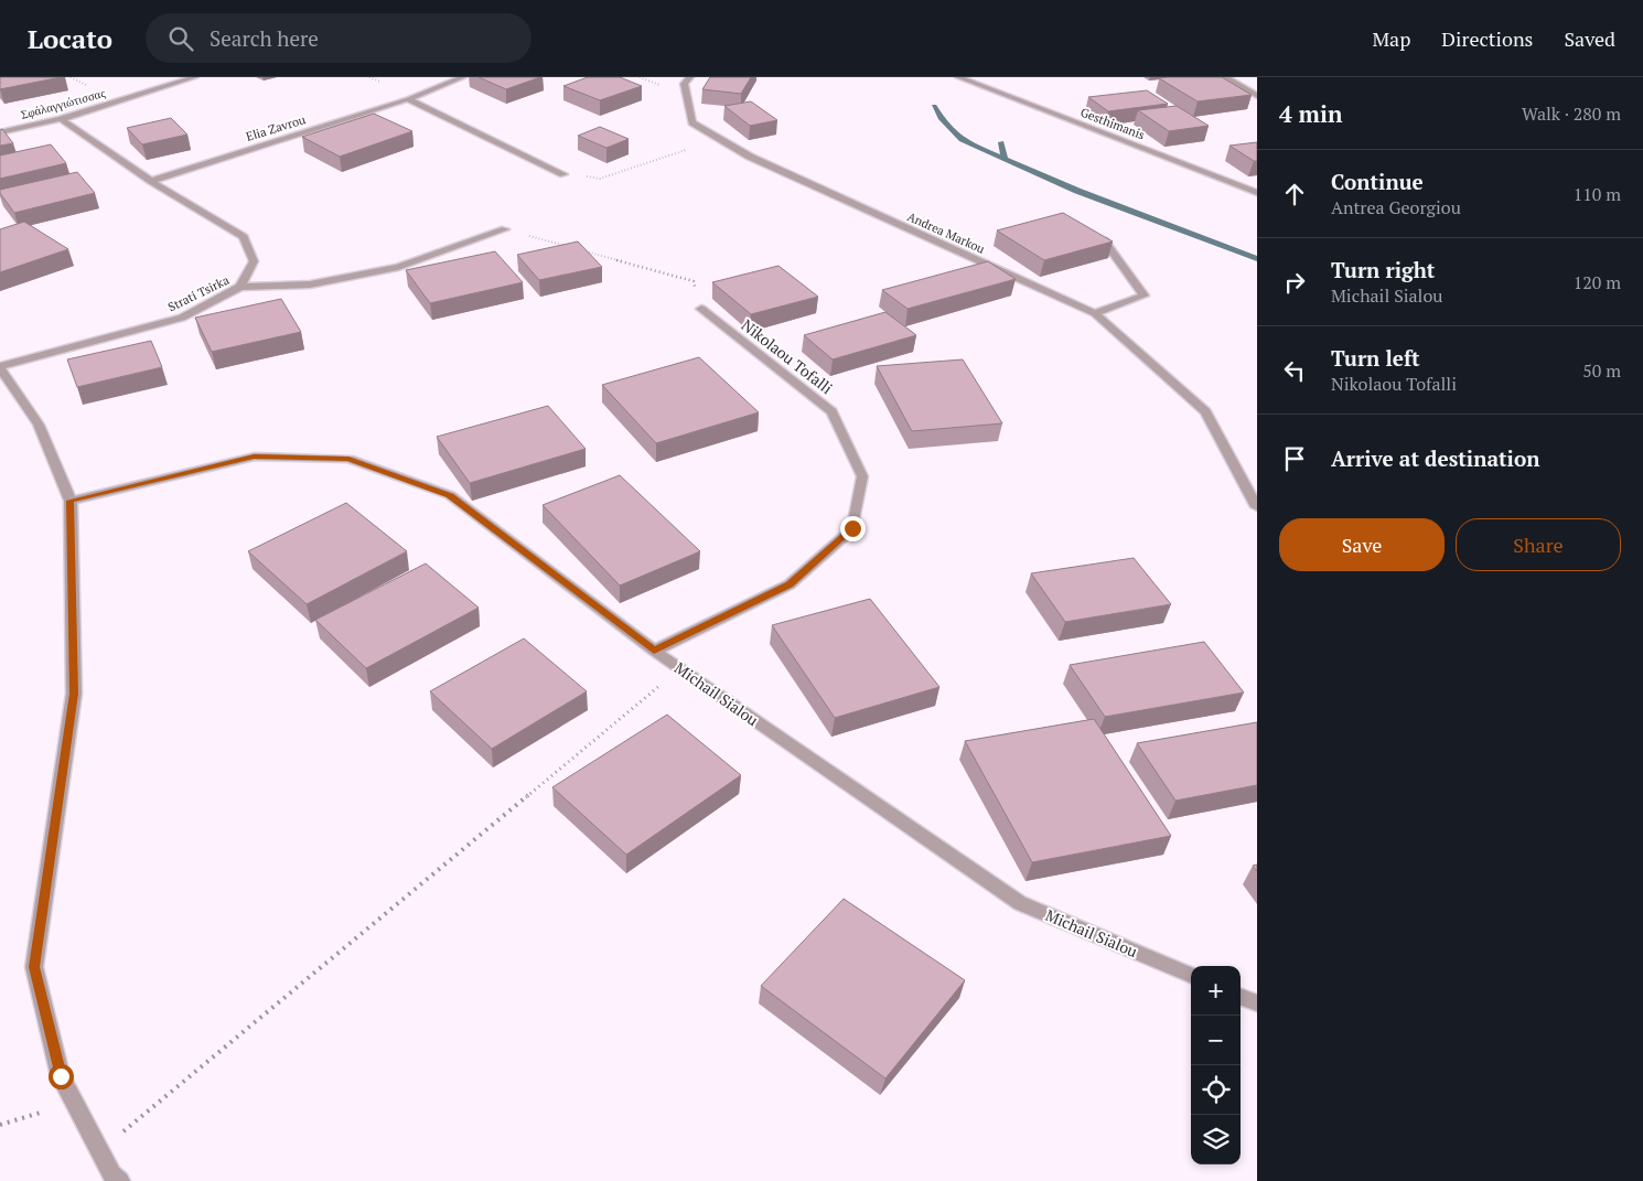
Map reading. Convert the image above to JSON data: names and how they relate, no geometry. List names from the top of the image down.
{
  "streets": {
    "street": [
      "Σφάλαγγιώτισσας",
      "Gesthimanis",
      "Elia Zavrou",
      "Andrea Markou",
      "Strati Tsirka",
      "Nikolaou Tofalli",
      "Michail Sialou"
    ]
  },
  "crossings": [
    ["Σφάλαγγιώτισσας", "Strati Tsirka"],
    ["Elia Zavrou", "Strati Tsirka"],
    ["Nikolaou Tofalli", "Michail Sialou"]
  ],
  "page": {
    "header": "Locato",
    "search": "Search here",
    "nav": ["Map", "Directions", "Saved"],
    "heading": ["4 min", "Walk · 280 m"],
    "list": [
      ["Continue", "Antrea Georgiou", "110 m"],
      ["Turn right", "Michail Sialou", "120 m"],
      ["Turn left", "Nikolaou Tofalli", "50 m"],
      "Arrive at destination"
    ],
    "buttons": ["Save", "Share"],
    "map_buttons": ["+", "−"]
  }
}
